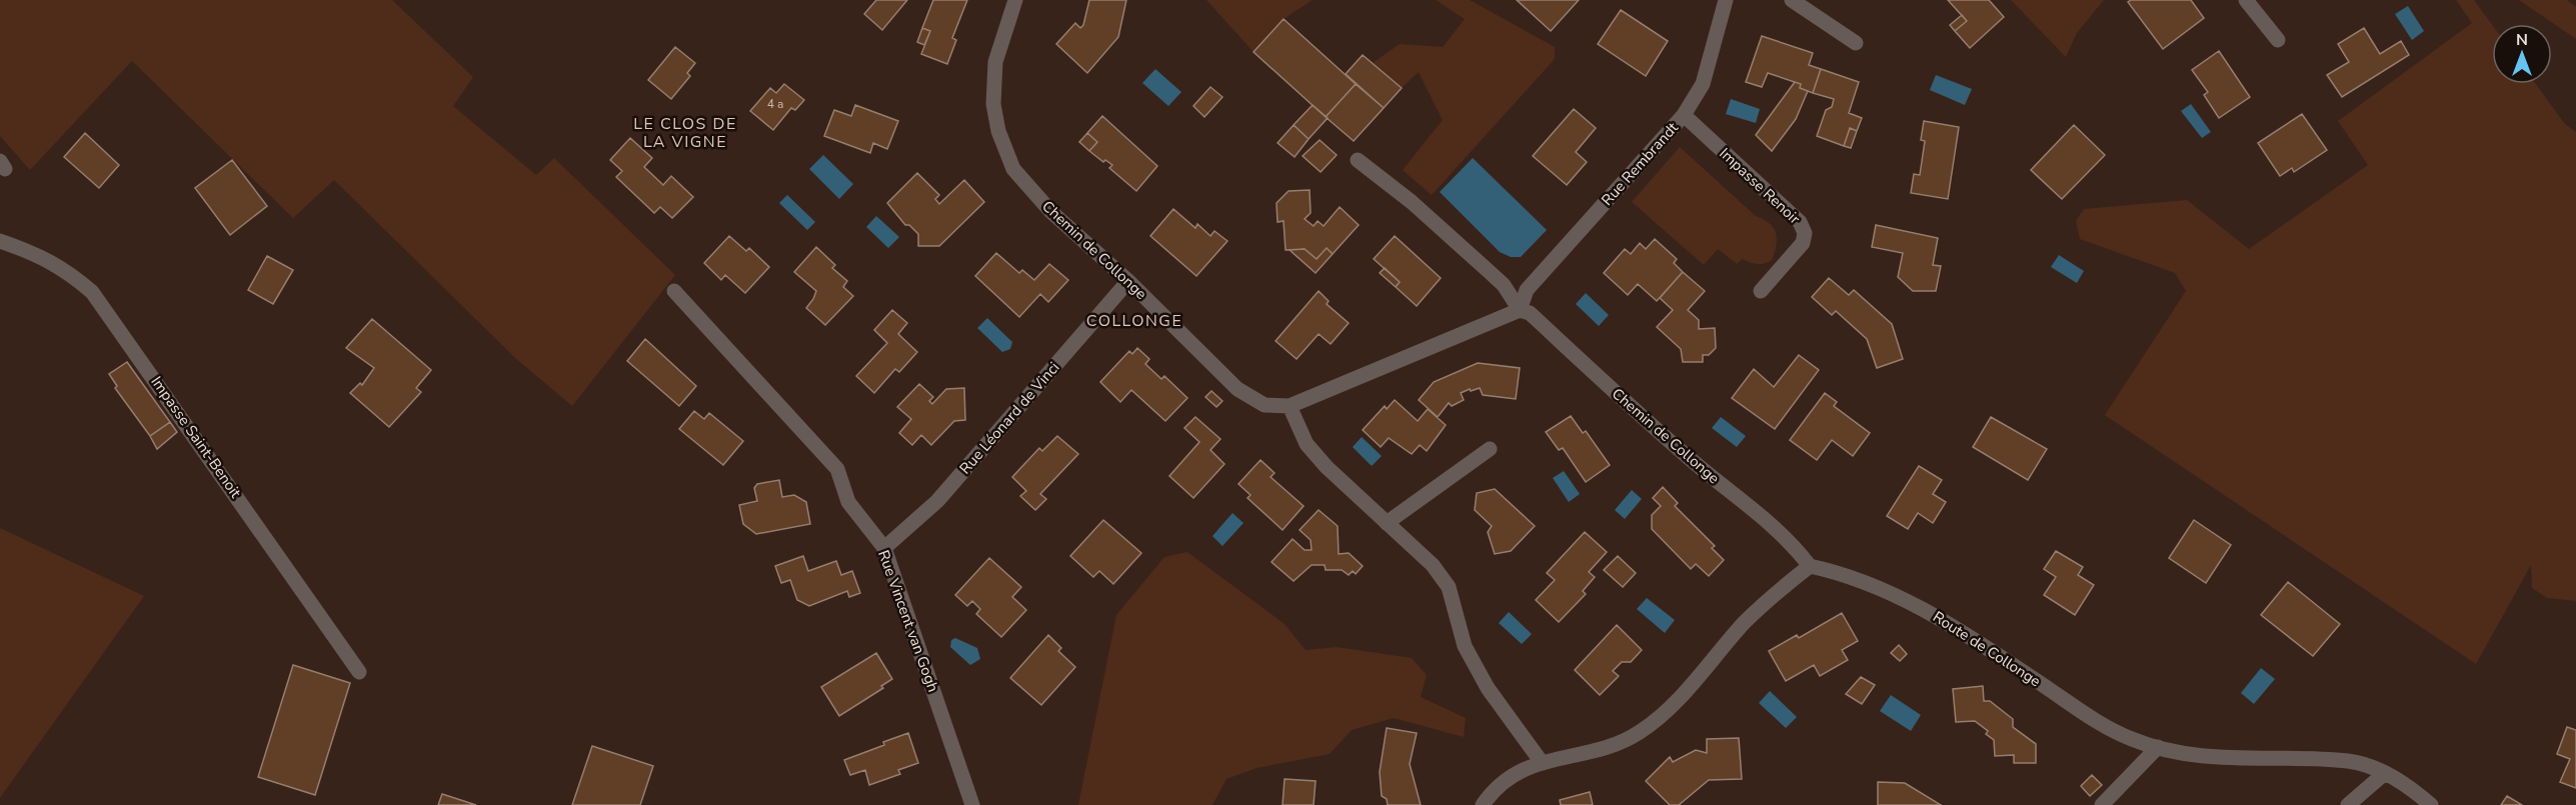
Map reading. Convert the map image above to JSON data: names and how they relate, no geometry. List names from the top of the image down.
{
  "streets": {
    "street": [
      "Rue Rembrandt",
      "Impasse Renoir",
      "Chemin de Collonge",
      "Rue Léonard de Vinci",
      "Impasse Saint-Benoit",
      "Rue Vincent van Gogh",
      "Route de Collonge"
    ]
  },
  "crossings": [
    ["Rue Rembrandt", "Impasse Renoir"],
    ["Rue Rembrandt", "Chemin de Collonge"],
    ["Chemin de Collonge", "Rue Léonard de Vinci"],
    ["Chemin de Collonge", "Route de Collonge"],
    ["Rue Léonard de Vinci", "Rue Vincent van Gogh"]
  ],
  "districts": ["LE CLOS DE LA VIGNE", "COLLONGE"],
  "house_numbers": ["4 a"],
  "north": "top"
}
